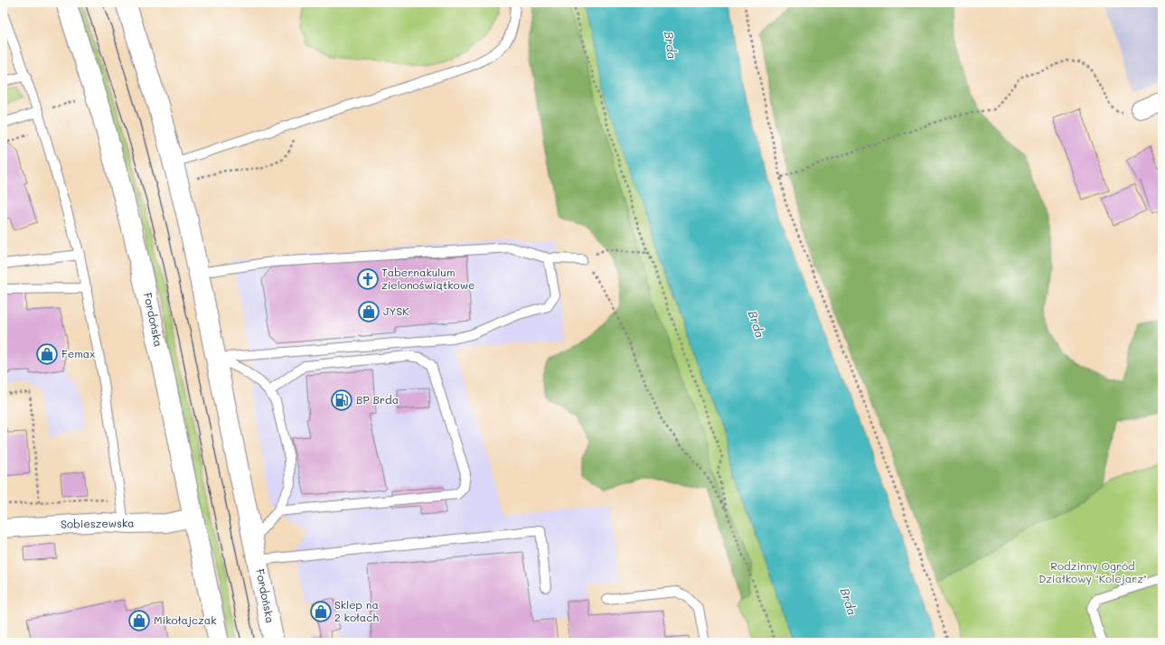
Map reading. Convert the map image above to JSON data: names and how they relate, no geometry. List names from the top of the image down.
{
  "streets": {
    "main road": ["Fordońska"],
    "street": ["Sobieszewska"]
  },
  "crossings": [
    ["Fordońska", "Sobieszewska"]
  ],
  "water": ["Brda"],
  "parks": ["Rodzinny Ogród Działkowy \"Kolejarz\""],
  "places": {
    "church": ["Tabernakulum zielonoświątkowe"],
    "shop": [
      "JYSK",
      "Femax",
      "Sklep na 2 kołach",
      "Mikołajczak"
    ],
    "fuel station": ["BP Brda"]
  }
}
